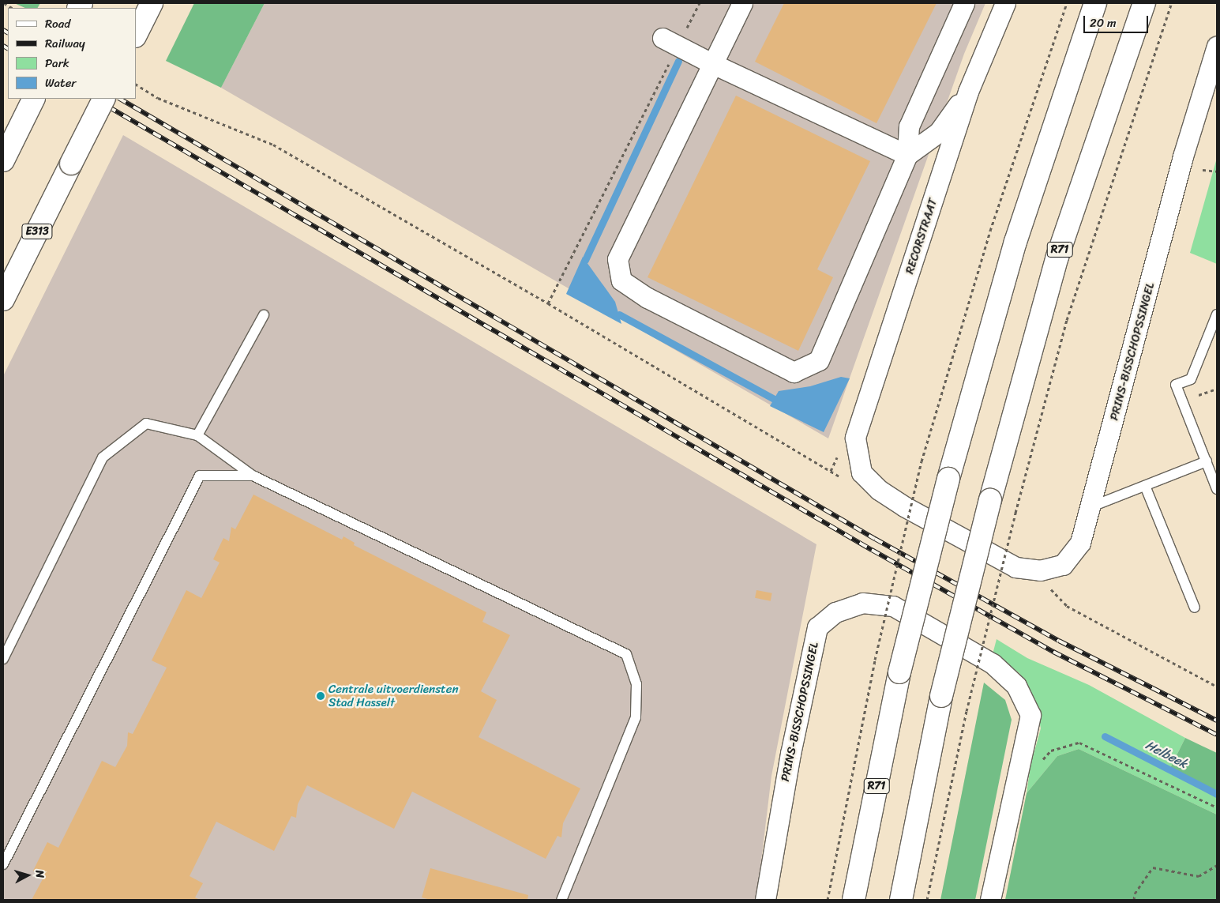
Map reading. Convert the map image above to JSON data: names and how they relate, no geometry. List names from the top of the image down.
{
  "streets": {
    "highway": ["E313", "R71"],
    "street": ["RECORSTRAAT", "PRINS-BISSCHOPSSINGEL"]
  },
  "crossings": [
    ["RECORSTRAAT", "PRINS-BISSCHOPSSINGEL"]
  ],
  "water": ["Helbeek"],
  "places": ["Centrale uitvoerdiensten Stad Hasselt"],
  "legend": [
    "Road",
    "Railway",
    "Park",
    "Water"
  ],
  "scale_bar": "20 m",
  "north": "right"
}
